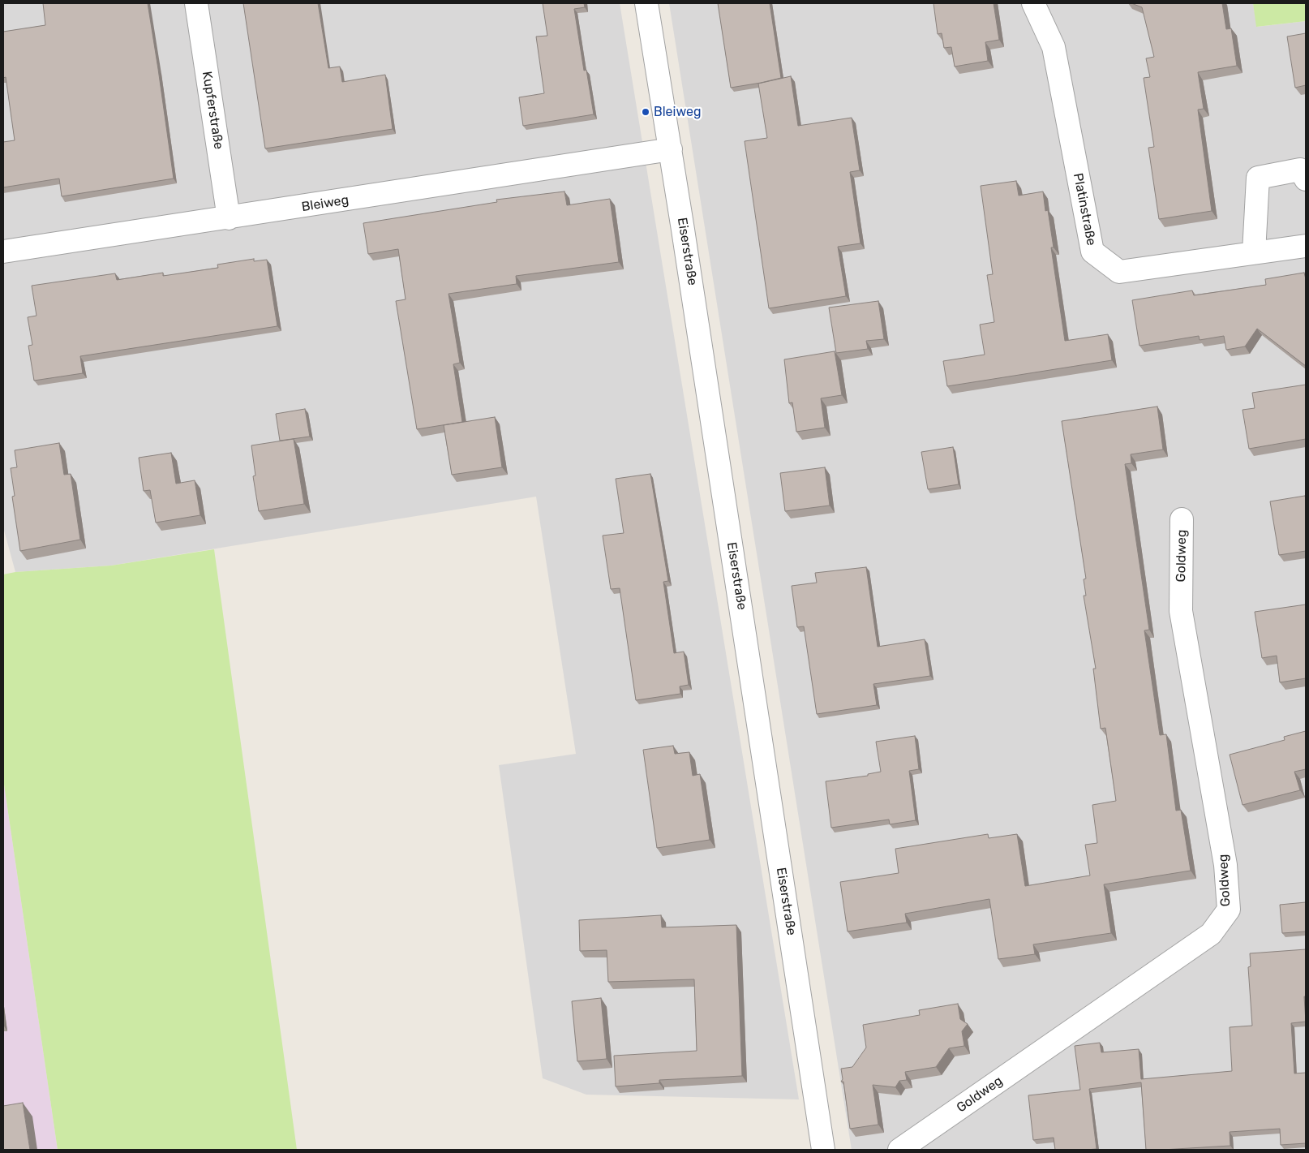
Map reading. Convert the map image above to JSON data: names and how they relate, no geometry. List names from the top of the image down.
{
  "streets": {
    "street": [
      "Kupferstraße",
      "Bleiweg",
      "Platinstraße",
      "Eiserstraße",
      "Goldweg"
    ]
  },
  "crossings": [
    ["Kupferstraße", "Bleiweg"],
    ["Bleiweg", "Eiserstraße"]
  ],
  "places": ["Bleiweg"]
}
